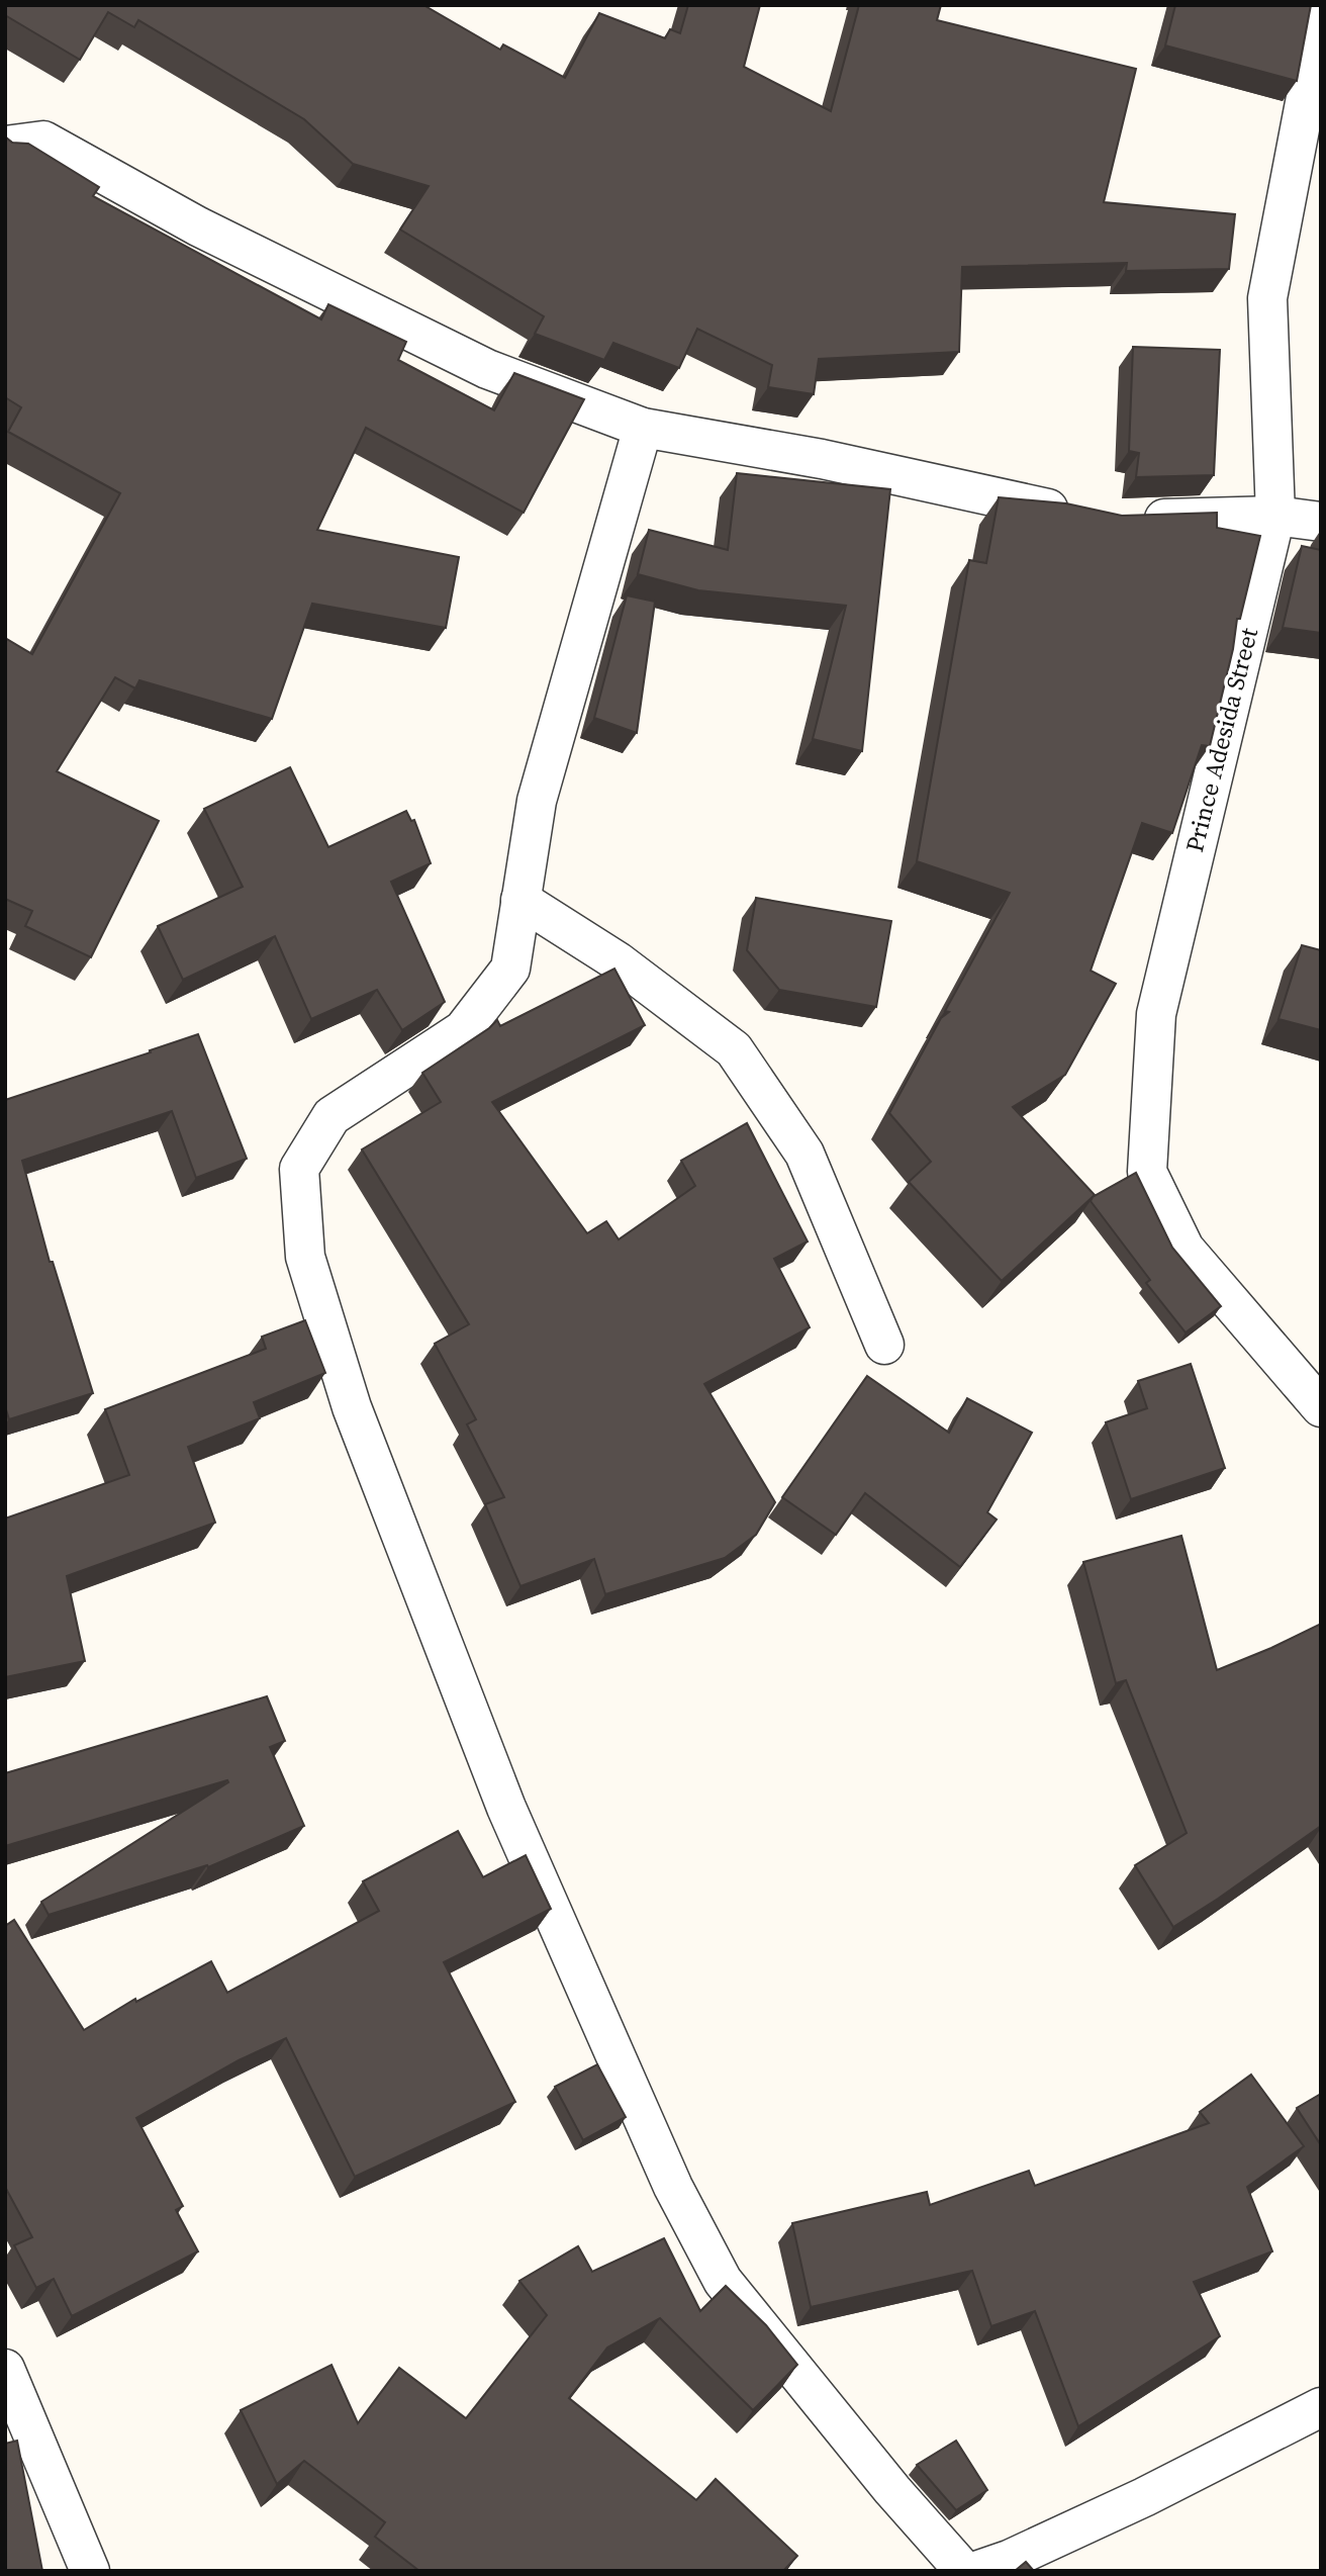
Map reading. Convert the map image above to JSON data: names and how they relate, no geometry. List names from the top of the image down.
{
  "streets": {
    "street": ["Prince Adesida Street"]
  }
}
